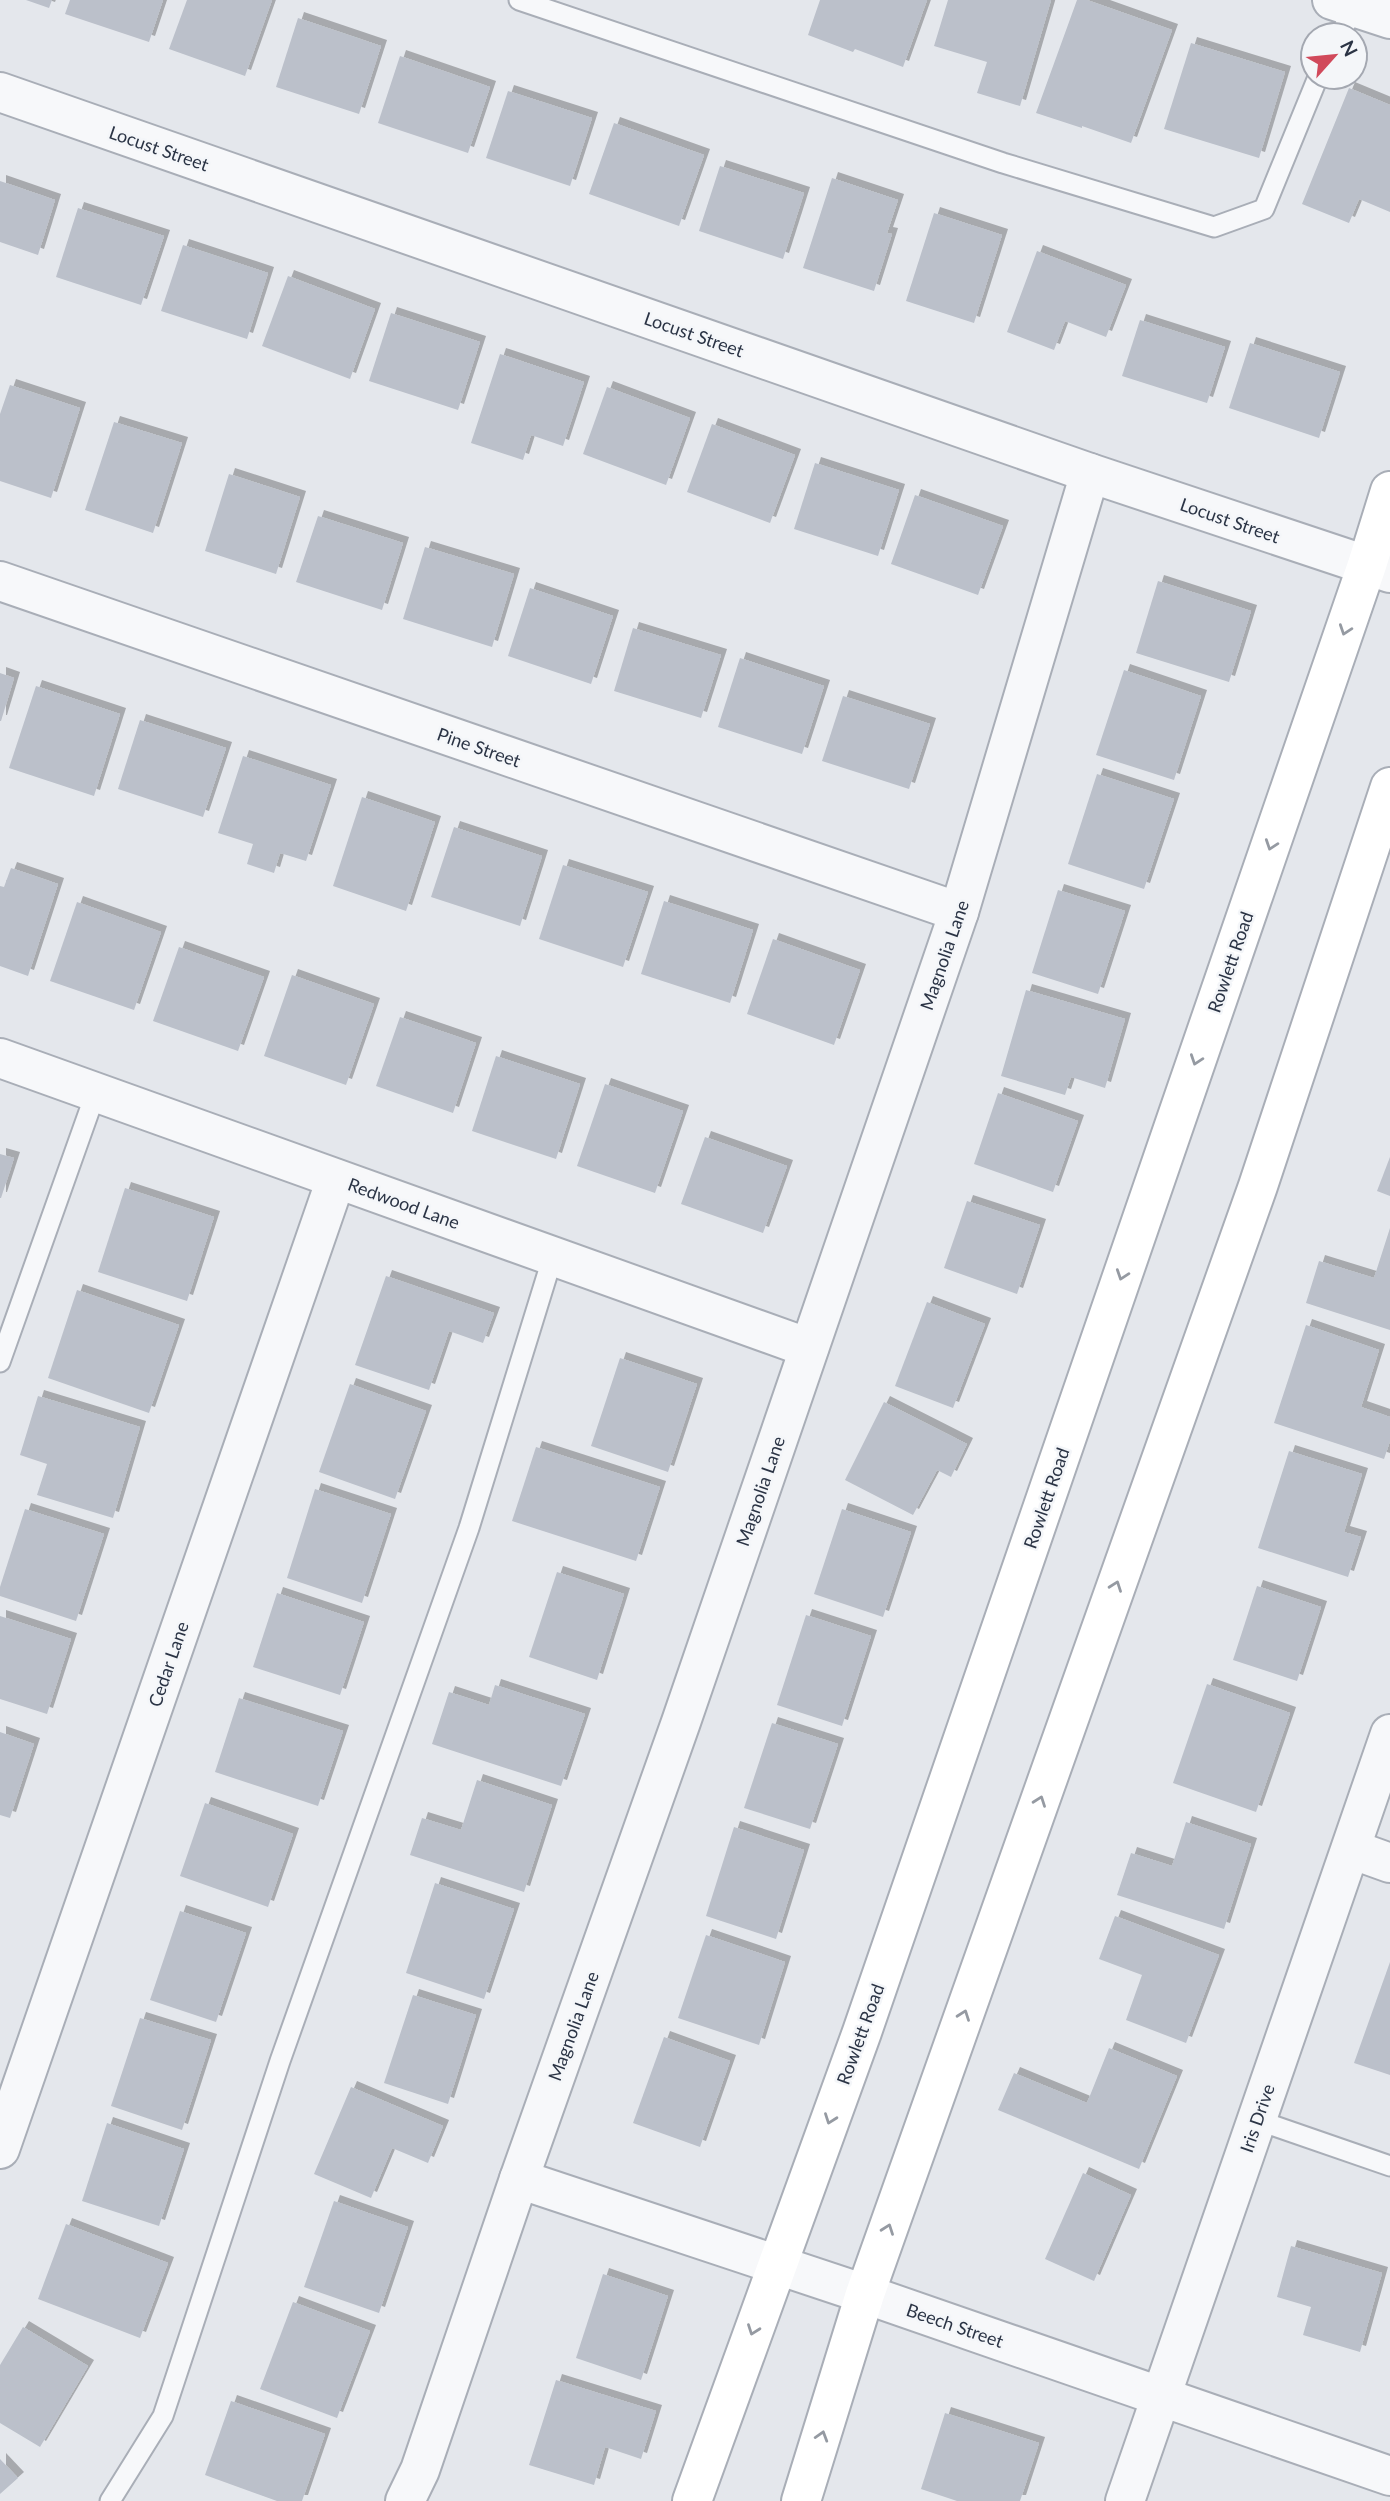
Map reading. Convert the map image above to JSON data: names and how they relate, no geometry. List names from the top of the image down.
{
  "streets": {
    "main road": ["Rowlett Road"],
    "street": [
      "Locust Street",
      "Pine Street",
      "Magnolia Lane",
      "Redwood Lane",
      "Cedar Lane",
      "Iris Drive",
      "Beech Street"
    ]
  },
  "crossings": [
    ["Locust Street", "Magnolia Lane"],
    ["Locust Street", "Rowlett Road"],
    ["Pine Street", "Magnolia Lane"],
    ["Magnolia Lane", "Redwood Lane"],
    ["Magnolia Lane", "Beech Street"],
    ["Rowlett Road", "Beech Street"],
    ["Redwood Lane", "Cedar Lane"],
    ["Iris Drive", "Beech Street"]
  ],
  "north": "top right"
}
